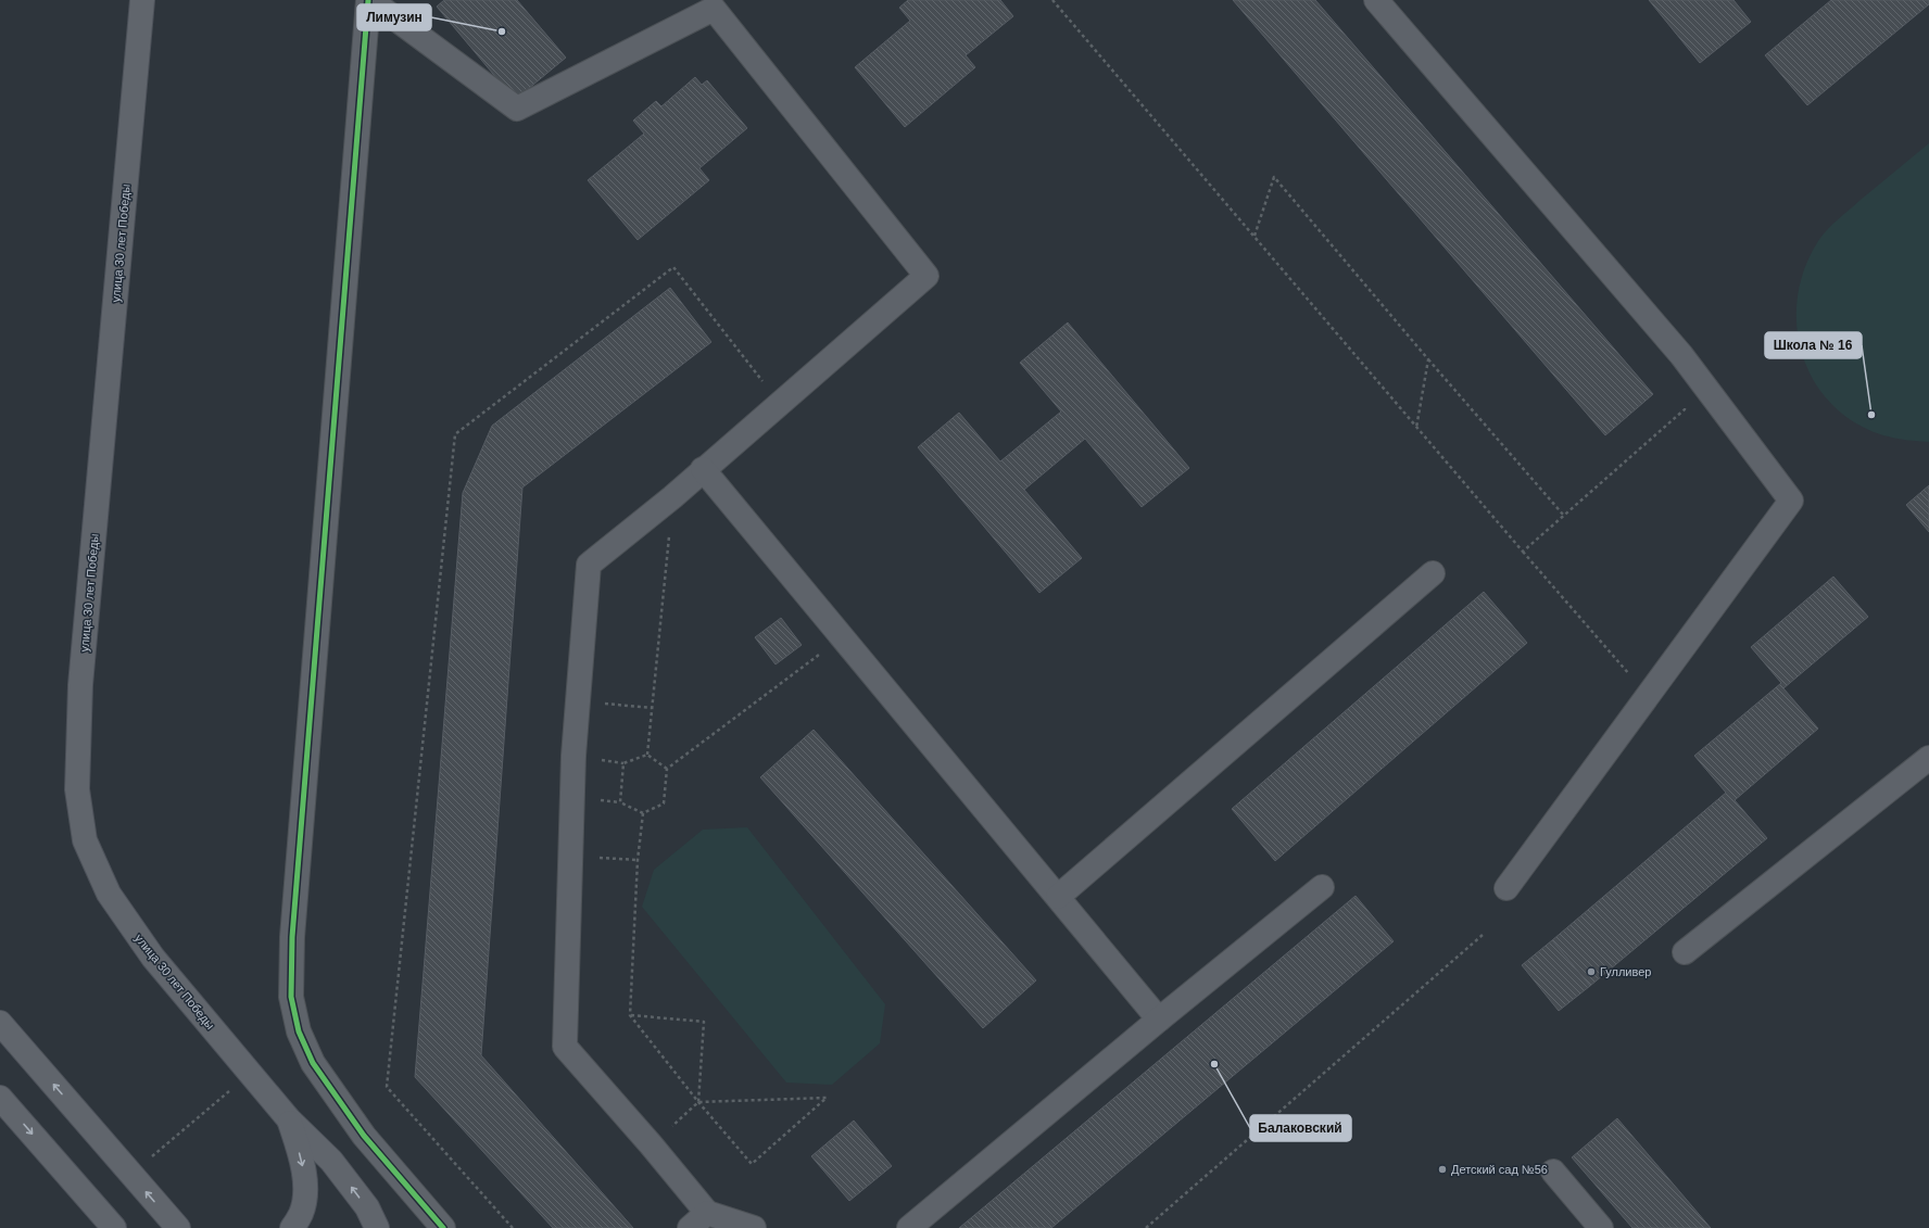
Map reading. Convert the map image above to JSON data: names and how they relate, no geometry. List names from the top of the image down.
{
  "streets": {
    "main road": ["улица 30 лет Победы"]
  },
  "places": [
    "Лимузин",
    "Школа № 16",
    "Гулливер",
    "Балаковский",
    "Детский сад №56"
  ]
}
